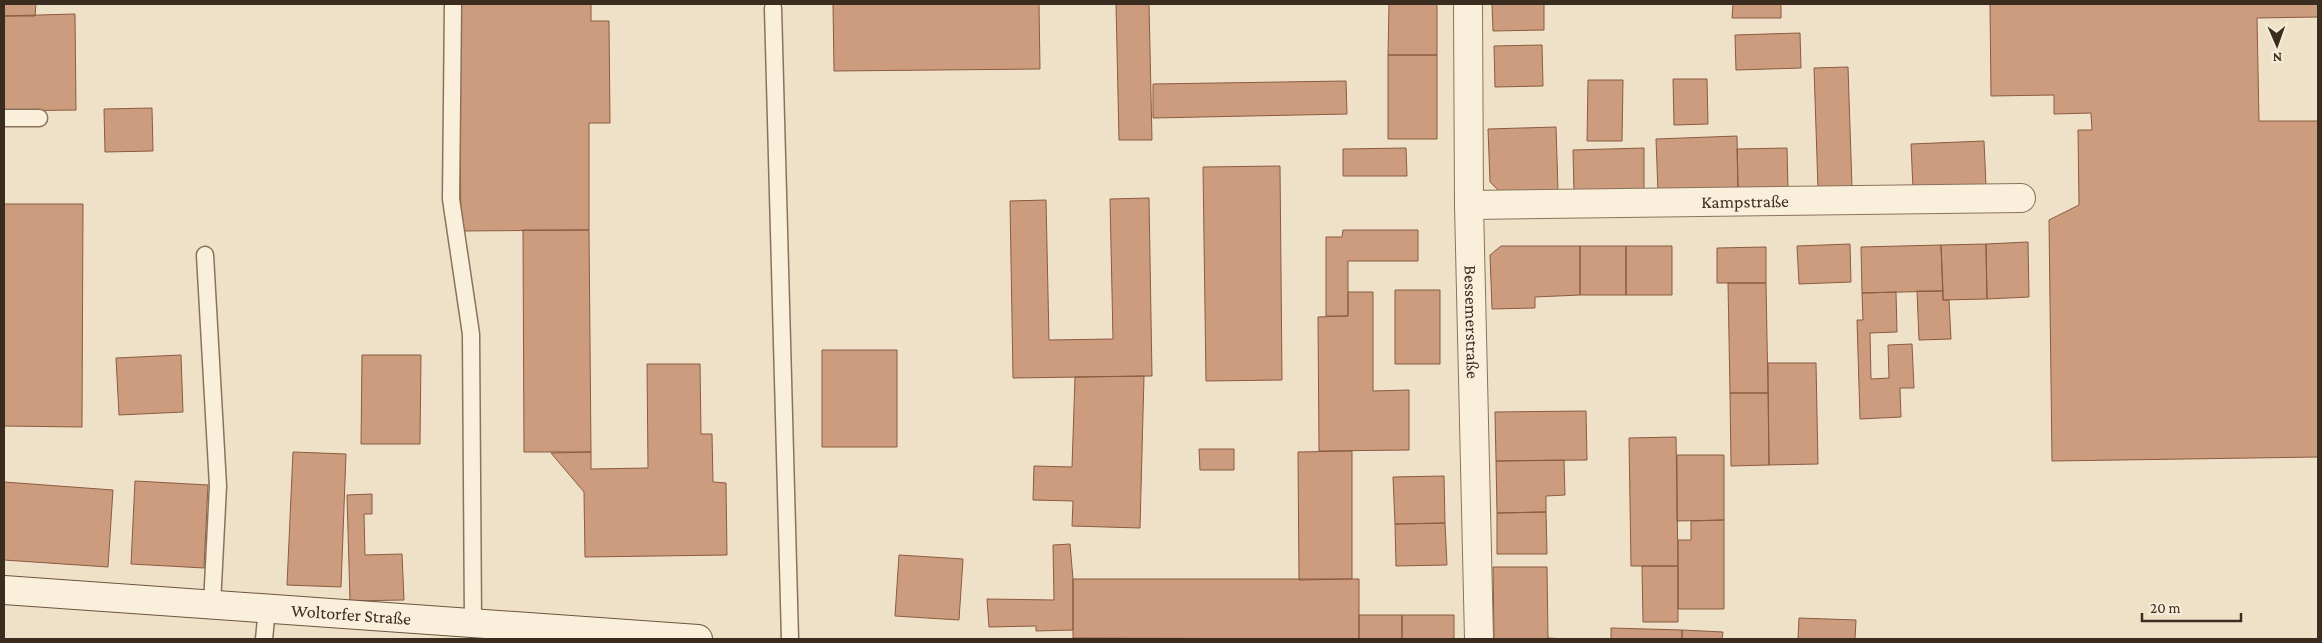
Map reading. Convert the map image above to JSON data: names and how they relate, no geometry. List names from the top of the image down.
{
  "streets": {
    "street": ["Kampstraße", "Bessemerstraße", "Woltorfer Straße"]
  },
  "crossings": [
    ["Kampstraße", "Bessemerstraße"]
  ],
  "scale_bar": "20 m",
  "north": "bottom"
}
